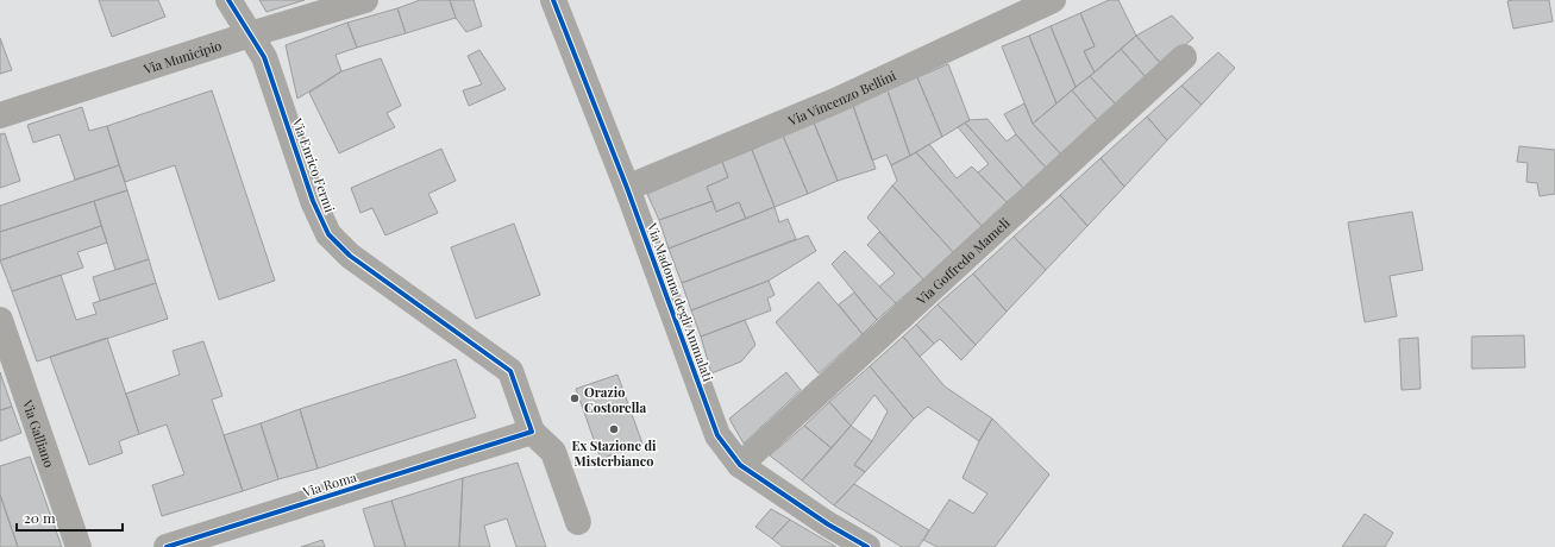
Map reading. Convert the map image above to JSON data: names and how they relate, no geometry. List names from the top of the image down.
{
  "streets": {
    "street": [
      "Via Municipio",
      "Via Vincenzo Bellini",
      "Via Enrico Fermi",
      "Via Goffredo Mameli",
      "Via Madonna degli Ammalati",
      "Via Galliano",
      "Via Roma"
    ]
  },
  "crossings": [
    ["Via Municipio", "Via Enrico Fermi"],
    ["Via Vincenzo Bellini", "Via Madonna degli Ammalati"],
    ["Via Enrico Fermi", "Via Roma"],
    ["Via Goffredo Mameli", "Via Madonna degli Ammalati"]
  ],
  "places": ["Orazio Costorella", "Ex Stazione di Misterbianco"],
  "scale_bar": "20 m"
}
